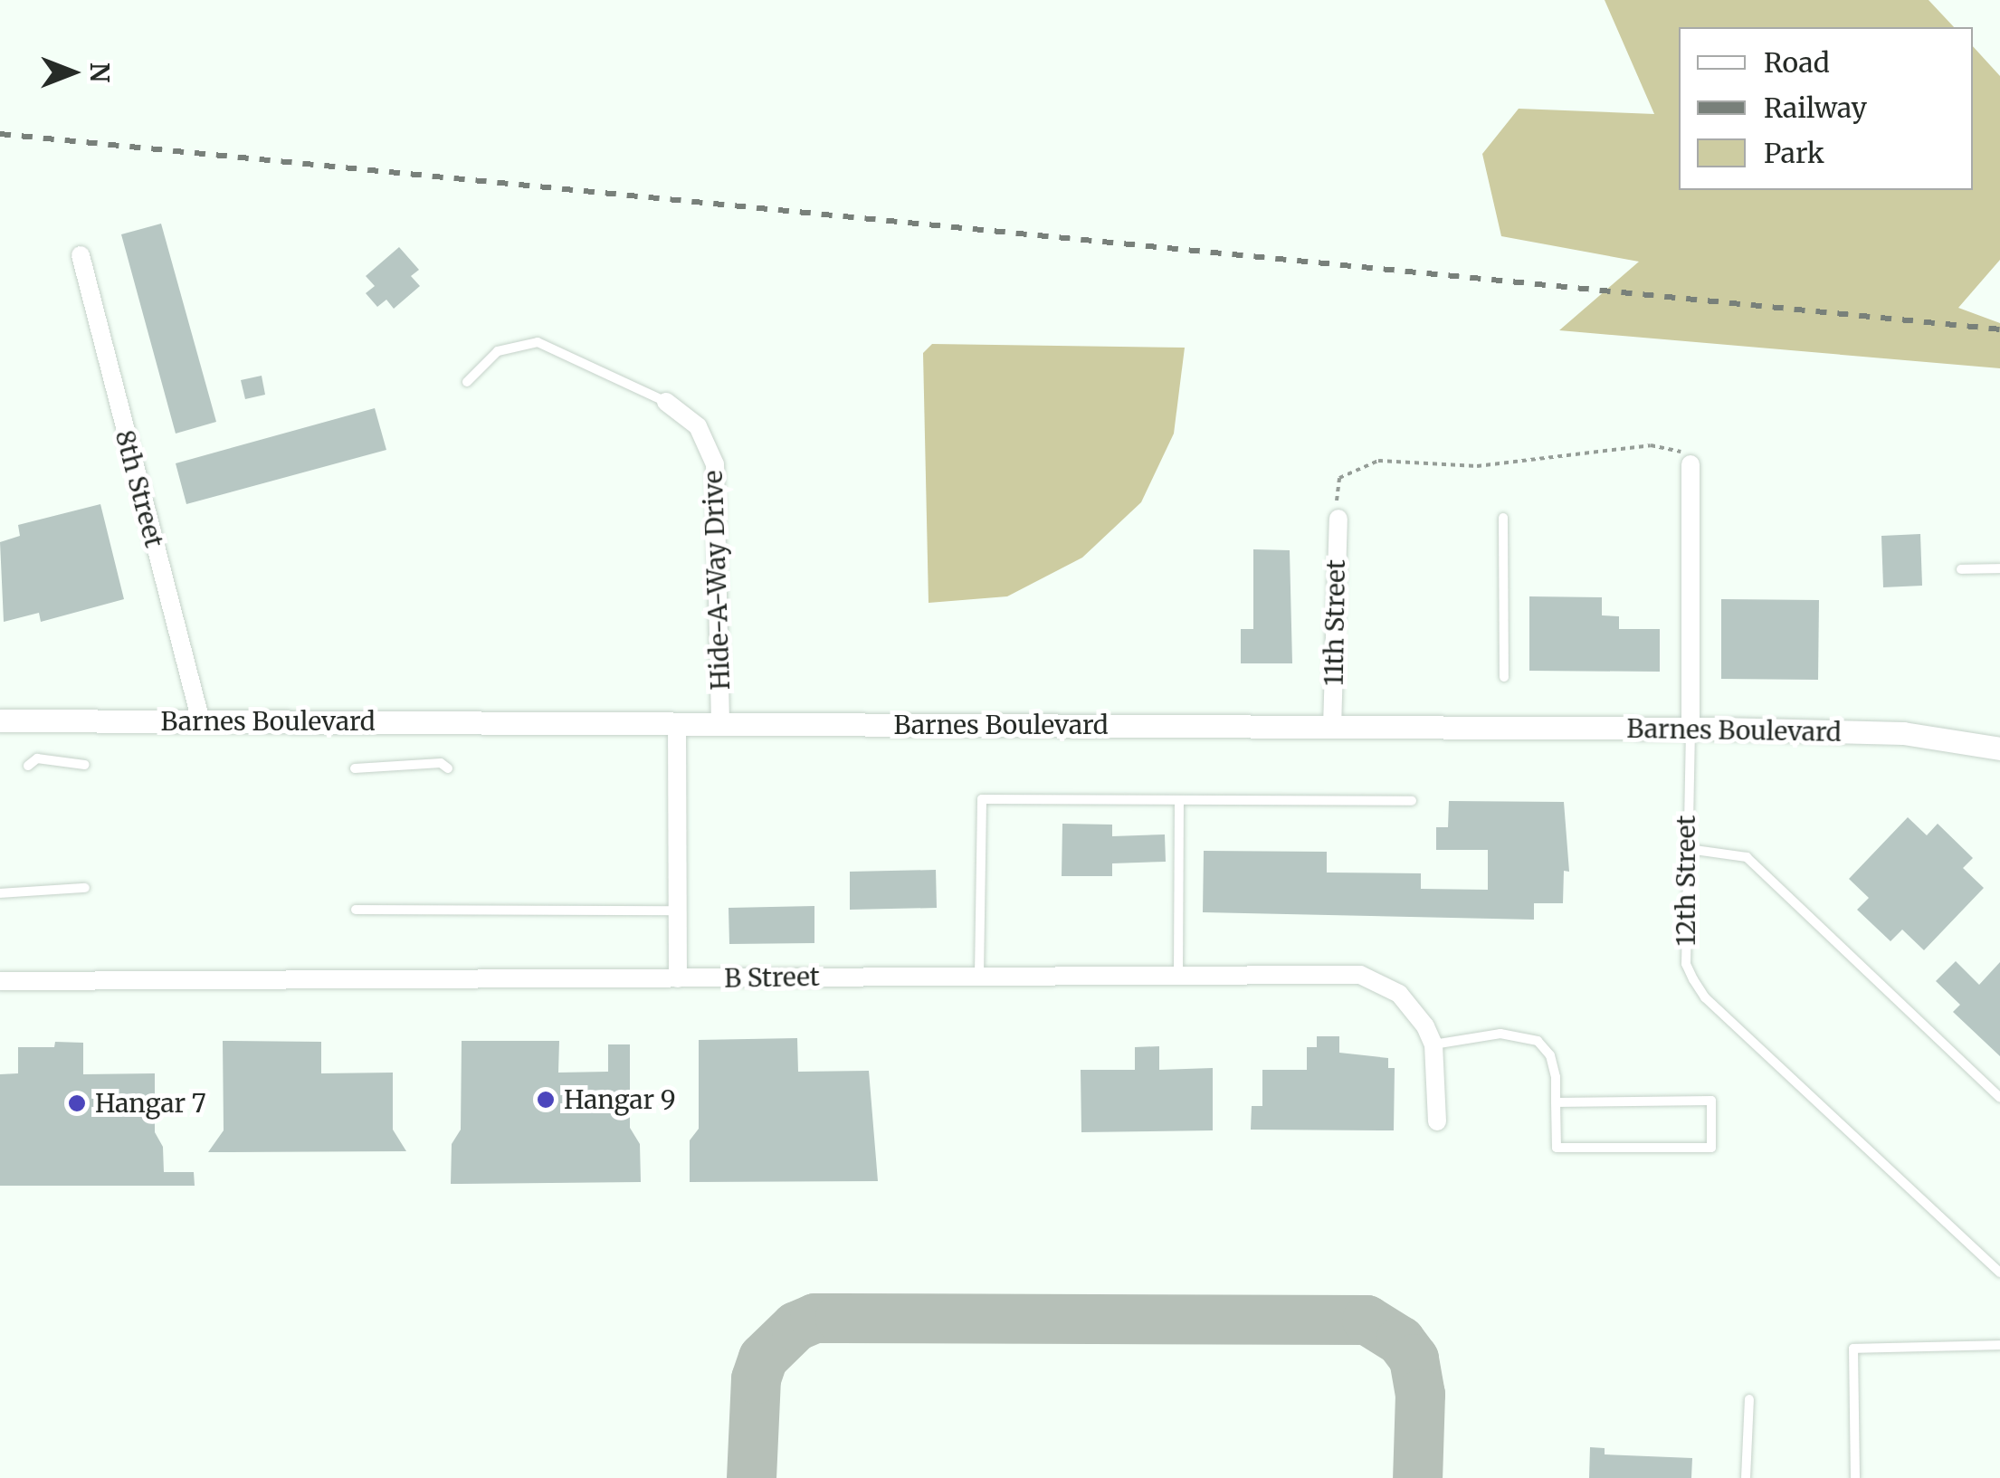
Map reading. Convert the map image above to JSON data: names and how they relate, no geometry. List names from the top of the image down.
{
  "streets": {
    "street": [
      "8th Street",
      "Hide-A-Way Drive",
      "11th Street",
      "Barnes Boulevard",
      "12th Street",
      "B Street"
    ]
  },
  "crossings": [
    ["8th Street", "Barnes Boulevard"],
    ["Hide-A-Way Drive", "Barnes Boulevard"],
    ["11th Street", "Barnes Boulevard"],
    ["Barnes Boulevard", "12th Street"]
  ],
  "places": ["Hangar 9", "Hangar 7"],
  "legend": ["Road", "Railway", "Park"],
  "north": "right"
}
